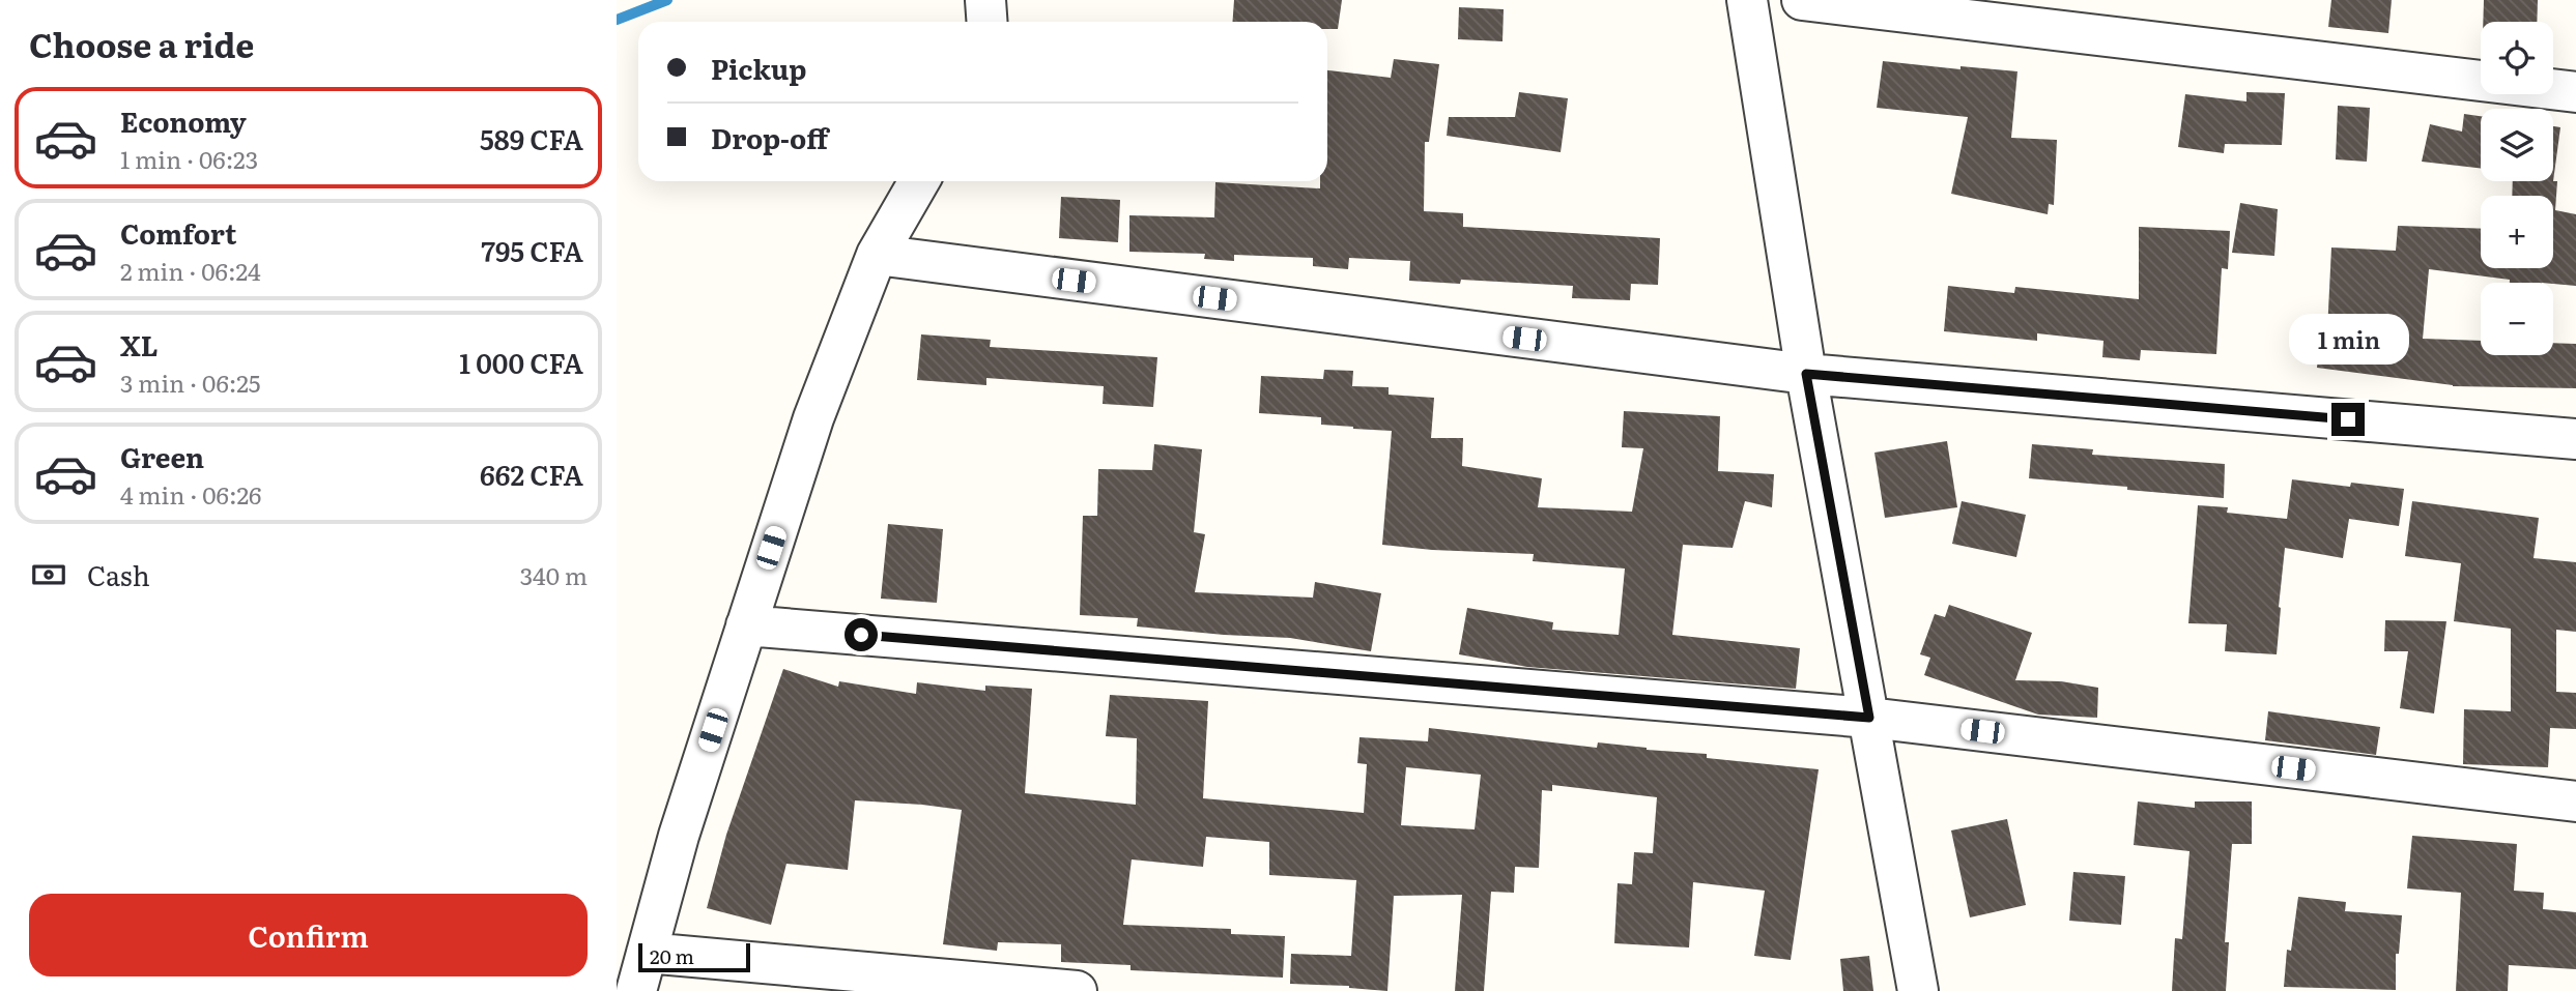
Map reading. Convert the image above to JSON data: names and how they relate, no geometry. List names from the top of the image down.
{
  "scale_bar": "20 m",
  "page": {
    "heading": "Choose a ride",
    "map_buttons": ["+", "−"],
    "banner": ["Pickup", "Drop-off"],
    "list": [
      {
        "name": "Economy",
        "note": "1 min · 06:23",
        "value": "589 CFA"
      },
      {
        "name": "Comfort",
        "note": "2 min · 06:24",
        "value": "795 CFA"
      },
      {
        "name": "XL",
        "note": "3 min · 06:25",
        "value": "1 000 CFA"
      },
      {
        "name": "Green",
        "note": "4 min · 06:26",
        "value": "662 CFA"
      }
    ],
    "bubble": "1 min",
    "pay": ["Cash", "340 m"],
    "buttons": "Confirm",
    "scale": "20 m"
  }
}
